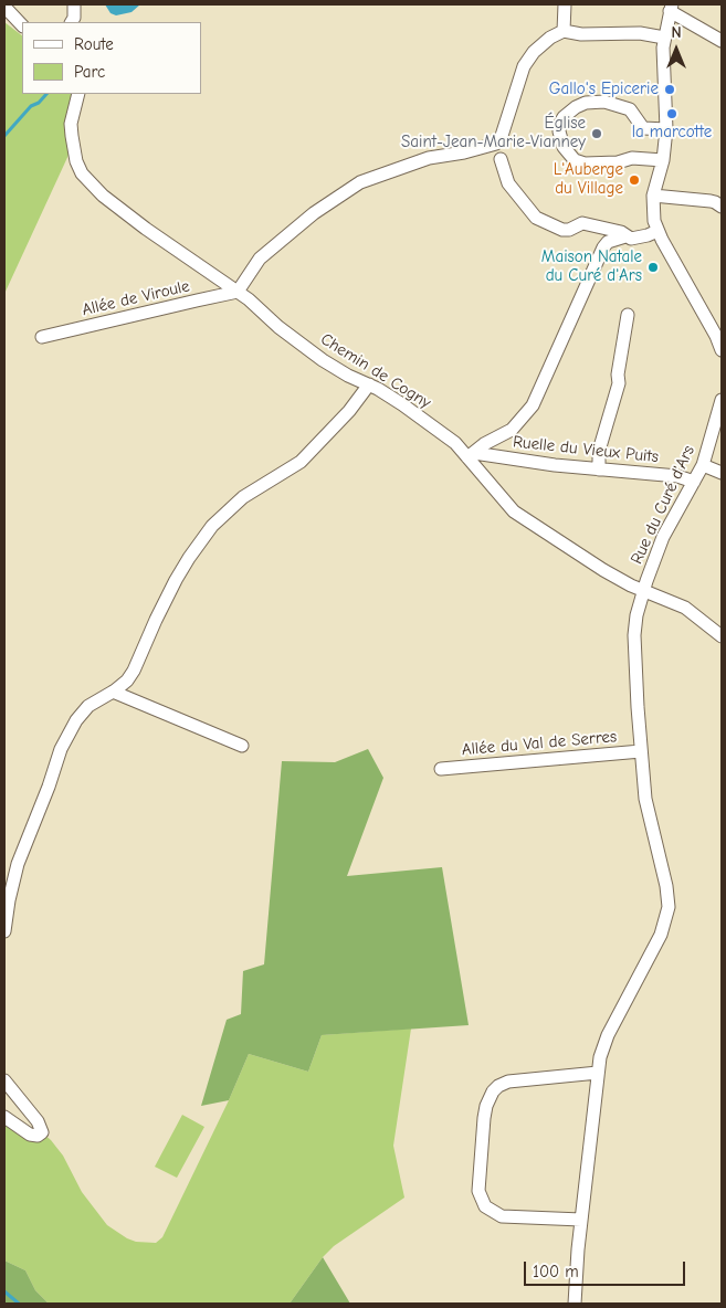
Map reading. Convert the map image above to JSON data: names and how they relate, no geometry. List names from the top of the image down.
{
  "streets": {
    "street": [
      "Allée de Viroule",
      "Chemin de Cogny",
      "Ruelle du Vieux Puits",
      "Rue du Curé d'Ars",
      "Allée du Val de Serres"
    ]
  },
  "crossings": [
    ["Allée de Viroule", "Chemin de Cogny"],
    ["Chemin de Cogny", "Ruelle du Vieux Puits"],
    ["Chemin de Cogny", "Rue du Curé d'Ars"],
    ["Ruelle du Vieux Puits", "Rue du Curé d'Ars"],
    ["Rue du Curé d'Ars", "Allée du Val de Serres"]
  ],
  "places": [
    "Gallo's Epicerie",
    "la marcotte",
    "Église Saint-Jean-Marie-Vianney",
    "L'Auberge du Village",
    "Maison Natale du Curé d'Ars"
  ],
  "legend": ["Route", "Parc"],
  "scale_bar": "100 m",
  "north": "top"
}
